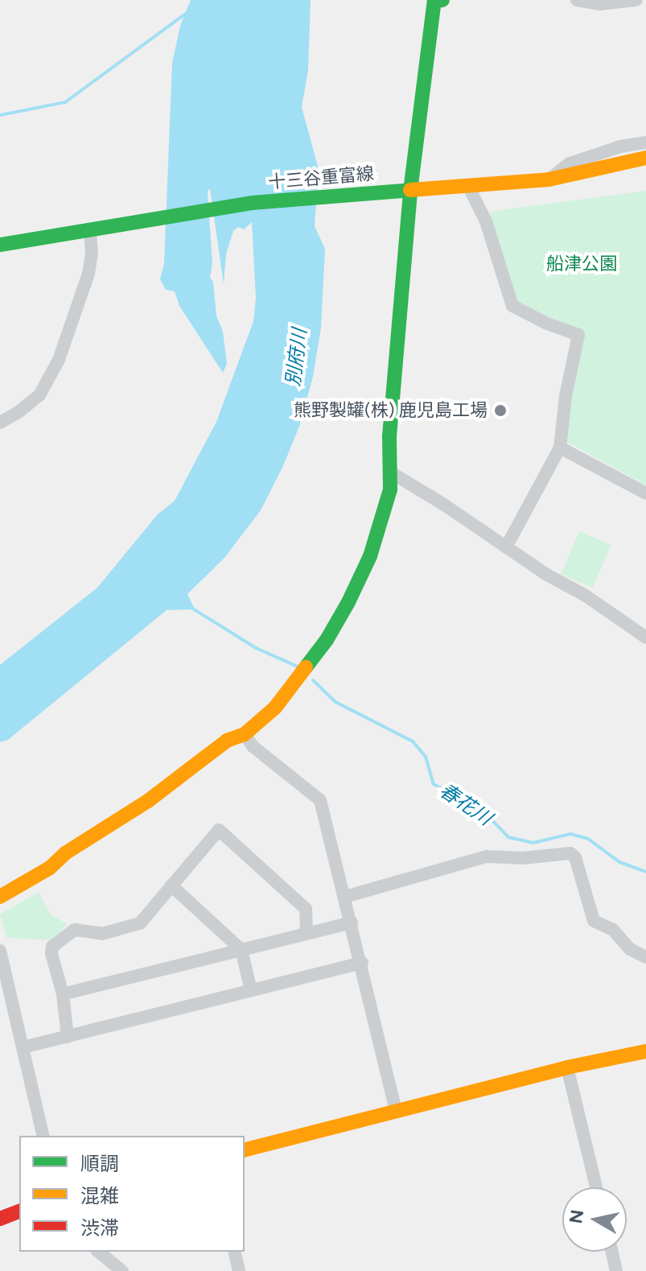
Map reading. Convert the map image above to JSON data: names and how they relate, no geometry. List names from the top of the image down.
{
  "streets": {
    "street": ["十三谷重富線"]
  },
  "water": ["別府川", "春花川"],
  "parks": ["船津公園"],
  "places": ["熊野製罐(株) 鹿児島工場"],
  "legend": ["順調", "混雑", "渋滞"],
  "north": "left"
}
